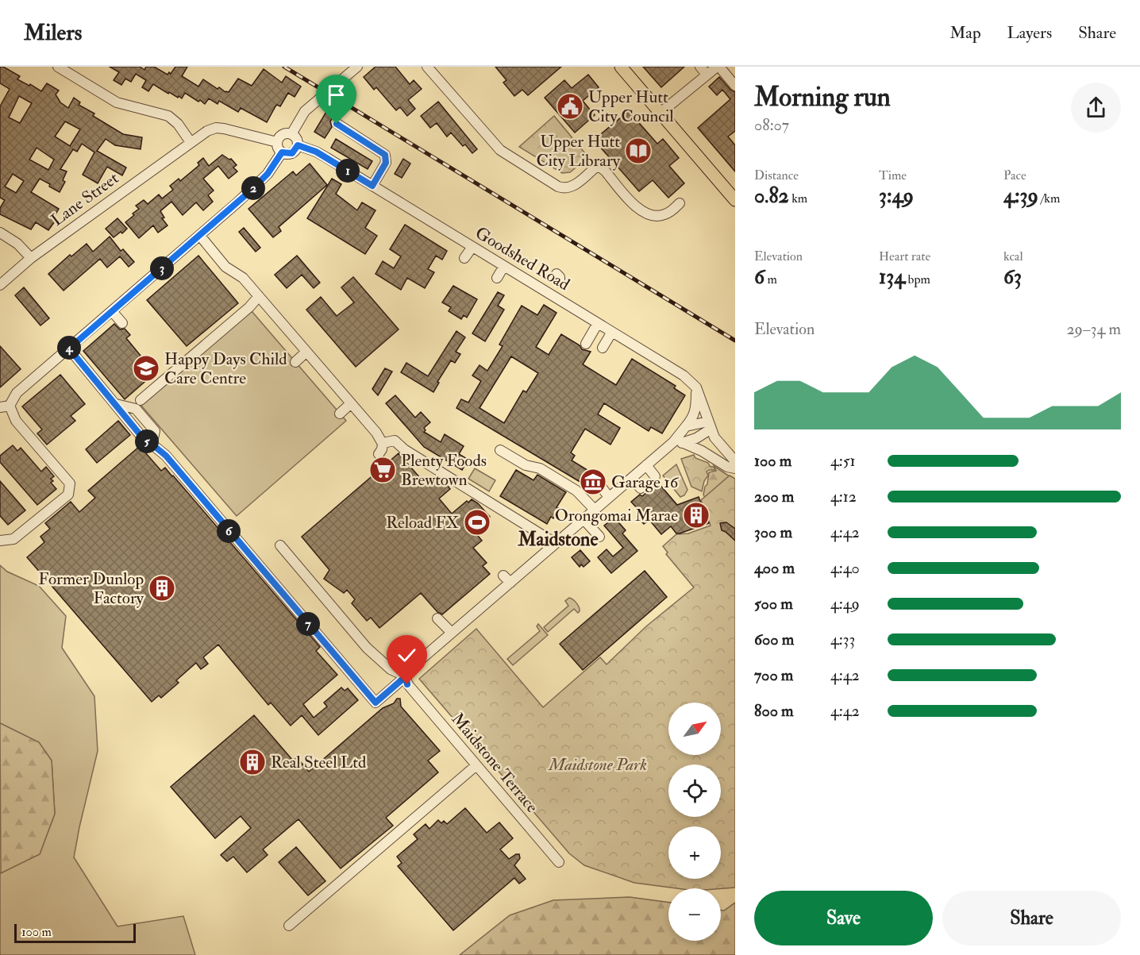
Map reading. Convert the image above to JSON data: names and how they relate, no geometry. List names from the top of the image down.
{
  "streets": {
    "street": ["Lane Street", "Goodshed Road", "Maidstone Terrace"]
  },
  "crossings": [
    ["Lane Street", "Goodshed Road"]
  ],
  "districts": ["Maidstone"],
  "parks": ["Maidstone Park"],
  "places": {
    "public building": ["Upper Hutt City Council"],
    "library": ["Upper Hutt City Library"],
    "school or university": ["Happy Days Child Care Centre"],
    "supermarket": ["Plenty Foods Brewtown"],
    "museum": ["Garage 16"],
    "building": ["Orongomai Marae", "Former Dunlop Factory", "Real Steel Ltd"],
    "sports": ["Reload FX"]
  },
  "scale_bar": "100 m",
  "north": "top right",
  "page": {
    "header": "Milers",
    "nav": ["Map", "Layers", "Share"],
    "heading": ["Morning run", "08:07"],
    "stats": [
      ["Distance", "0.82 km"],
      ["Time", "3:49"],
      ["Pace", "4:39 /km"],
      ["Elevation", "6 m"],
      ["Heart rate", "134 bpm"],
      ["kcal", "63"]
    ],
    "pins": [
      "1",
      "2",
      "3",
      "4",
      "5",
      "6",
      "7"
    ],
    "chart": ["Elevation", "29–34 m"],
    "list": [
      {
        "name": "100 m",
        "note": "4:51"
      },
      {
        "name": "200 m",
        "note": "4:12"
      },
      {
        "name": "300 m",
        "note": "4:42"
      },
      {
        "name": "400 m",
        "note": "4:40"
      },
      {
        "name": "500 m",
        "note": "4:49"
      },
      {
        "name": "600 m",
        "note": "4:33"
      },
      {
        "name": "700 m",
        "note": "4:42"
      },
      {
        "name": "800 m",
        "note": "4:42"
      }
    ],
    "map_buttons": ["+", "−"],
    "buttons": ["Save", "Share"],
    "scale": "100 m"
  }
}
